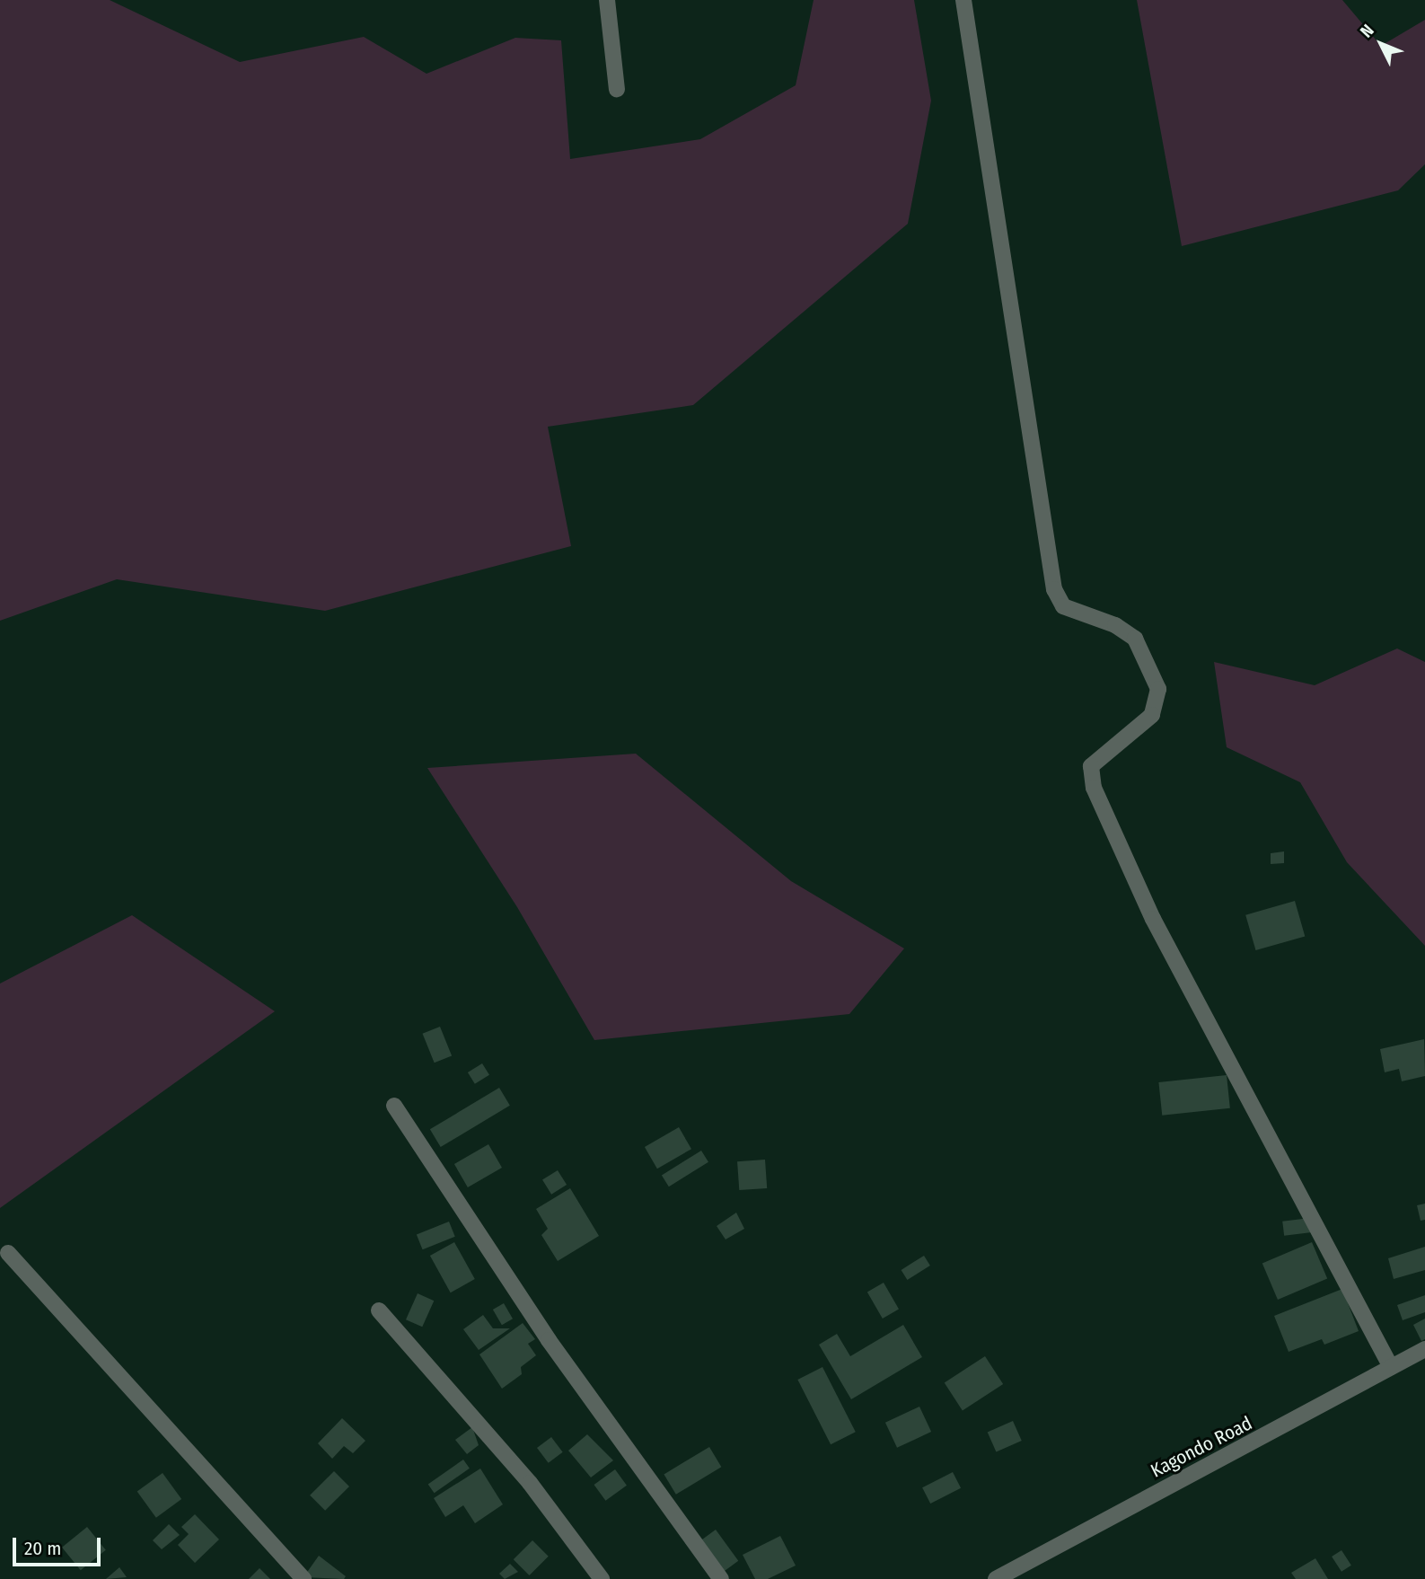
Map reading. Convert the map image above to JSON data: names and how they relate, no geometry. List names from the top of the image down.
{
  "streets": {
    "street": ["Kagondo Road"]
  },
  "scale_bar": "20 m",
  "north": "top left"
}
